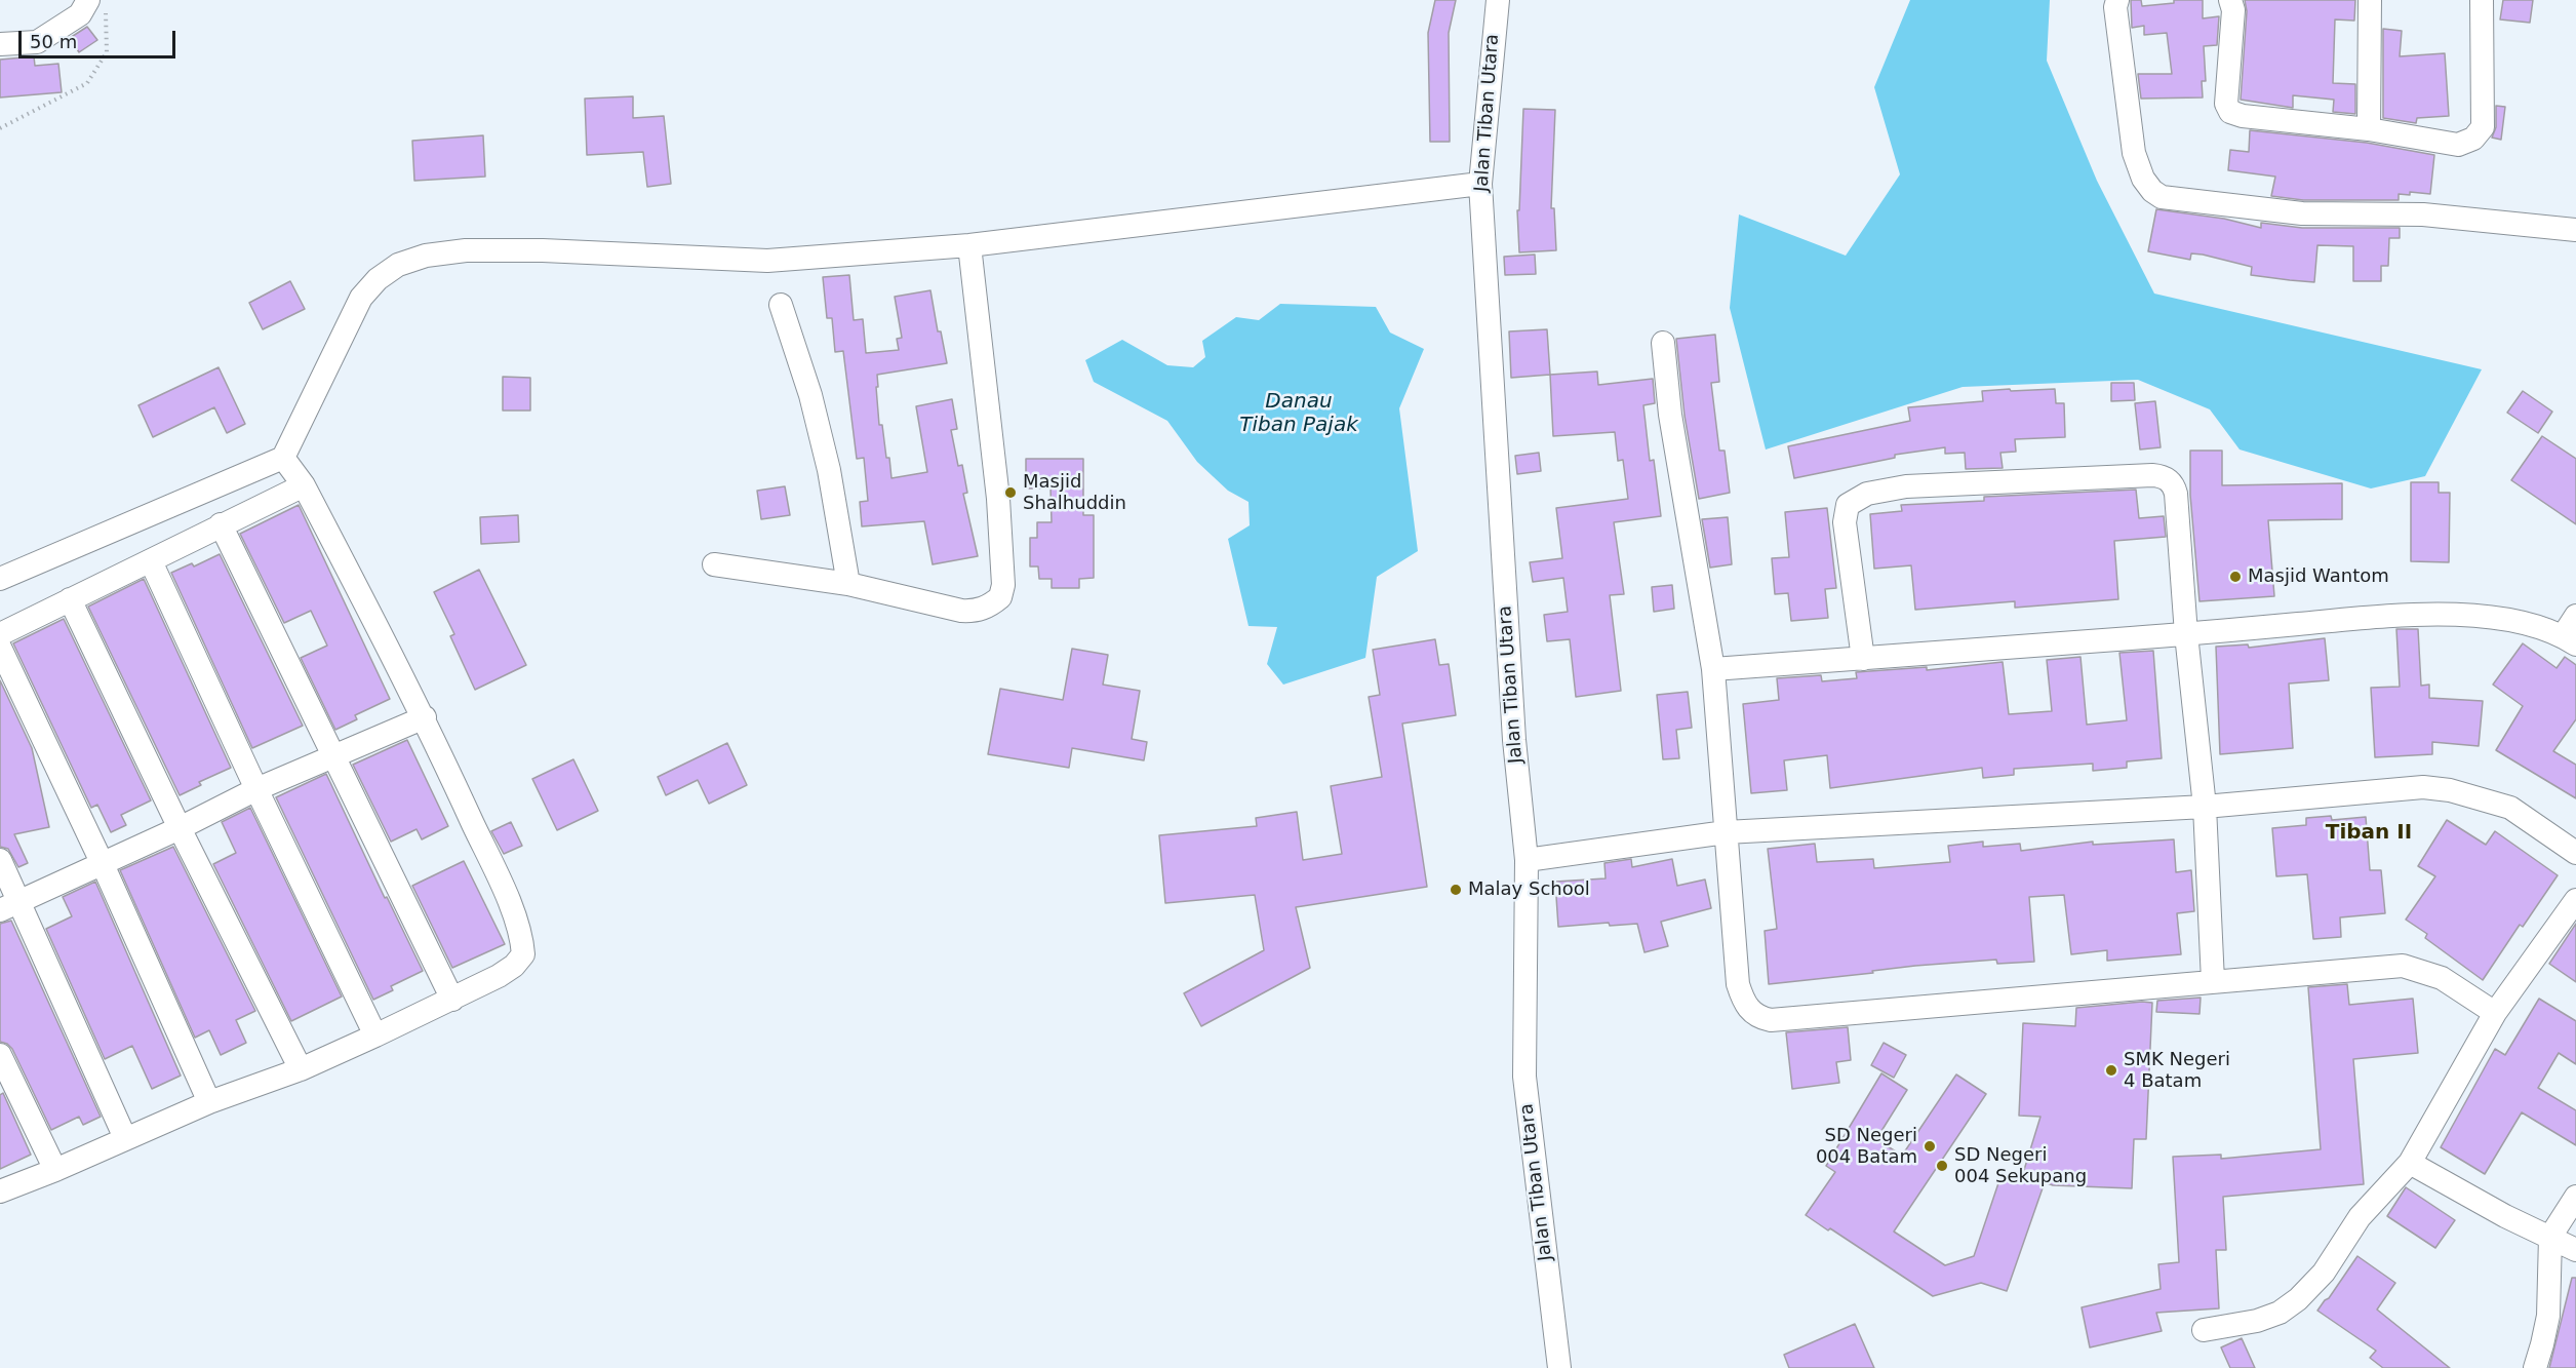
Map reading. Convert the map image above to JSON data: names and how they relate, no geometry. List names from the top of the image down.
{
  "streets": {
    "street": ["Jalan Tiban Utara"]
  },
  "districts": ["Tiban II"],
  "water": ["Danau Tiban Pajak"],
  "places": [
    "Masjid Shalhuddin",
    "Masjid Wantom",
    "Malay School",
    "SMK Negeri 4 Batam",
    "SD Negeri 004 Batam",
    "SD Negeri 004 Sekupang"
  ],
  "scale_bar": "50 m"
}
